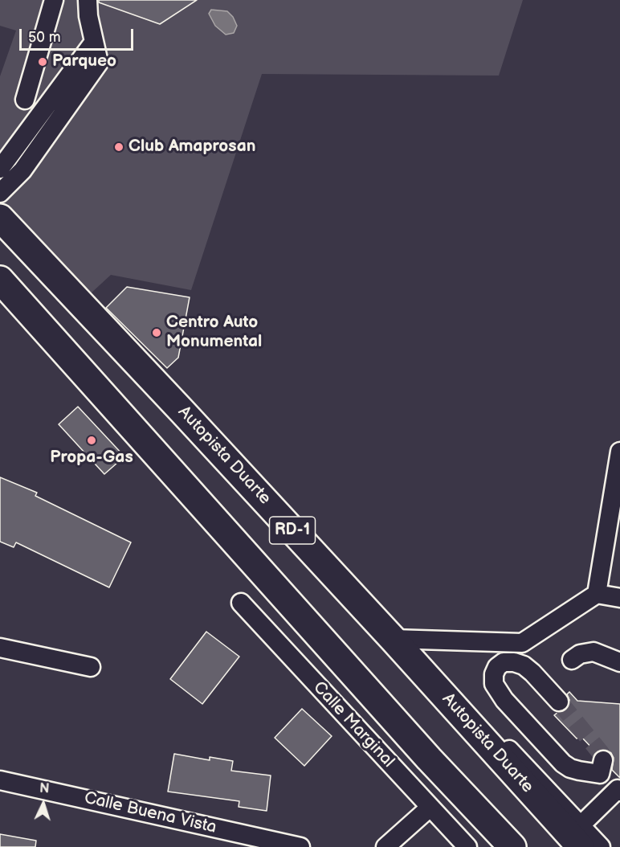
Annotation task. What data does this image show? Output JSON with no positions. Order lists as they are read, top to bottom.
{
  "streets": {
    "highway": ["Autopista Duarte", "RD-1"],
    "street": ["Calle Marginal", "Calle Buena Vista"]
  },
  "places": [
    "Parqueo",
    "Club Amaprosan",
    "Centro Auto Monumental",
    "Propa-Gas"
  ],
  "scale_bar": "50 m",
  "north": "top"
}
